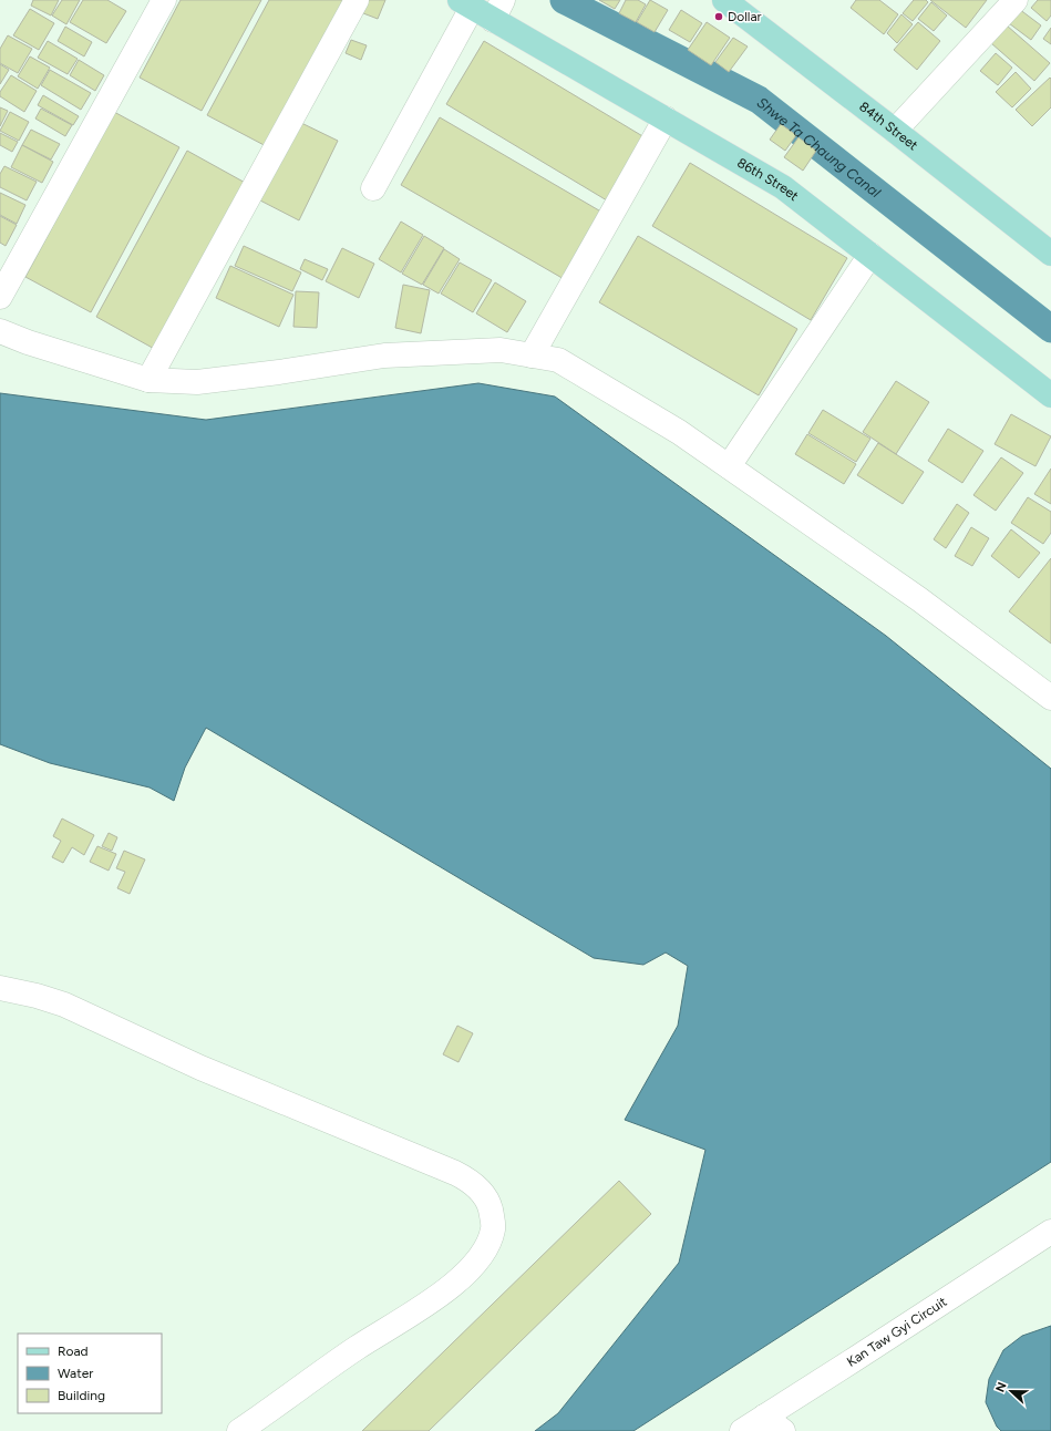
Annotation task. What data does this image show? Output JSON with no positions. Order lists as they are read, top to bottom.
{
  "streets": {
    "main road": ["84th Street", "86th Street"],
    "street": ["Kan Taw Gyi Circuit"]
  },
  "water": ["Shwe Ta Chaung Canal"],
  "places": ["Dollar"],
  "legend": ["Road", "Water", "Building"],
  "north": "left"
}
